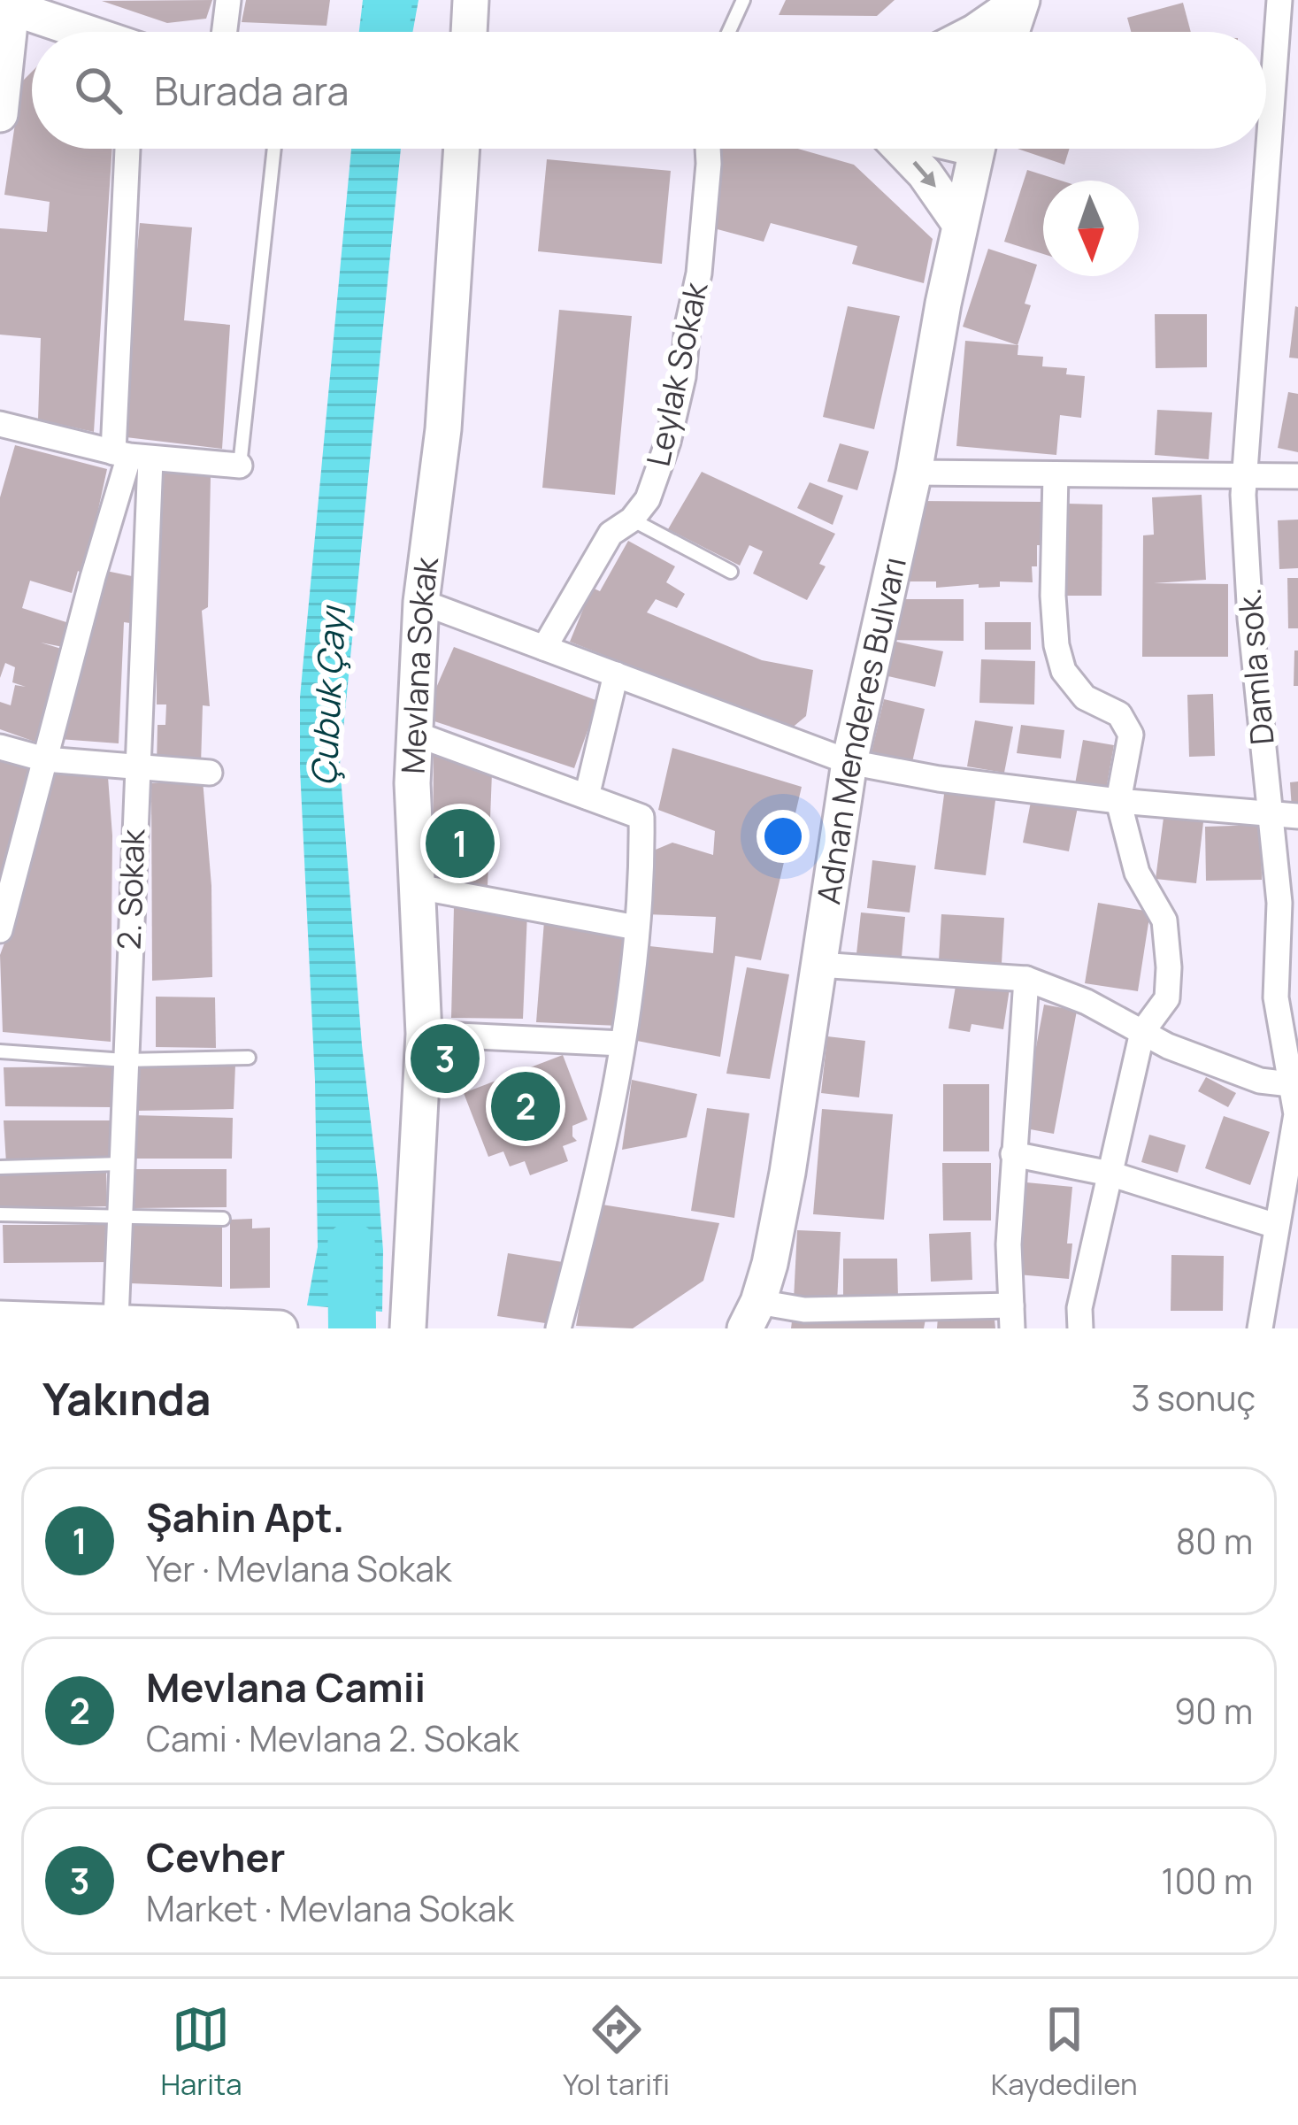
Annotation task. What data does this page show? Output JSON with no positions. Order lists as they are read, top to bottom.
{
  "streets": {
    "main road": ["Mevlana Sokak", "Adnan Menderes Bulvarı"],
    "street": ["Leylak Sokak", "Damla sok.", "2. Sokak"]
  },
  "water": ["Çubuk Çayı"],
  "north": "bottom",
  "page": {
    "search": "Burada ara",
    "pins": ["1", "3", "2"],
    "heading": ["Yakında", "3 sonuç"],
    "list": [
      {
        "mark": "1",
        "name": "Şahin Apt.",
        "note": "Yer · Mevlana Sokak",
        "value": "80 m"
      },
      {
        "mark": "2",
        "name": "Mevlana Camii",
        "note": "Cami · Mevlana 2. Sokak",
        "value": "90 m"
      },
      {
        "mark": "3",
        "name": "Cevher",
        "note": "Market · Mevlana Sokak",
        "value": "100 m"
      }
    ],
    "nav": ["Harita", "Yol tarifi", "Kaydedilen"]
  }
}
